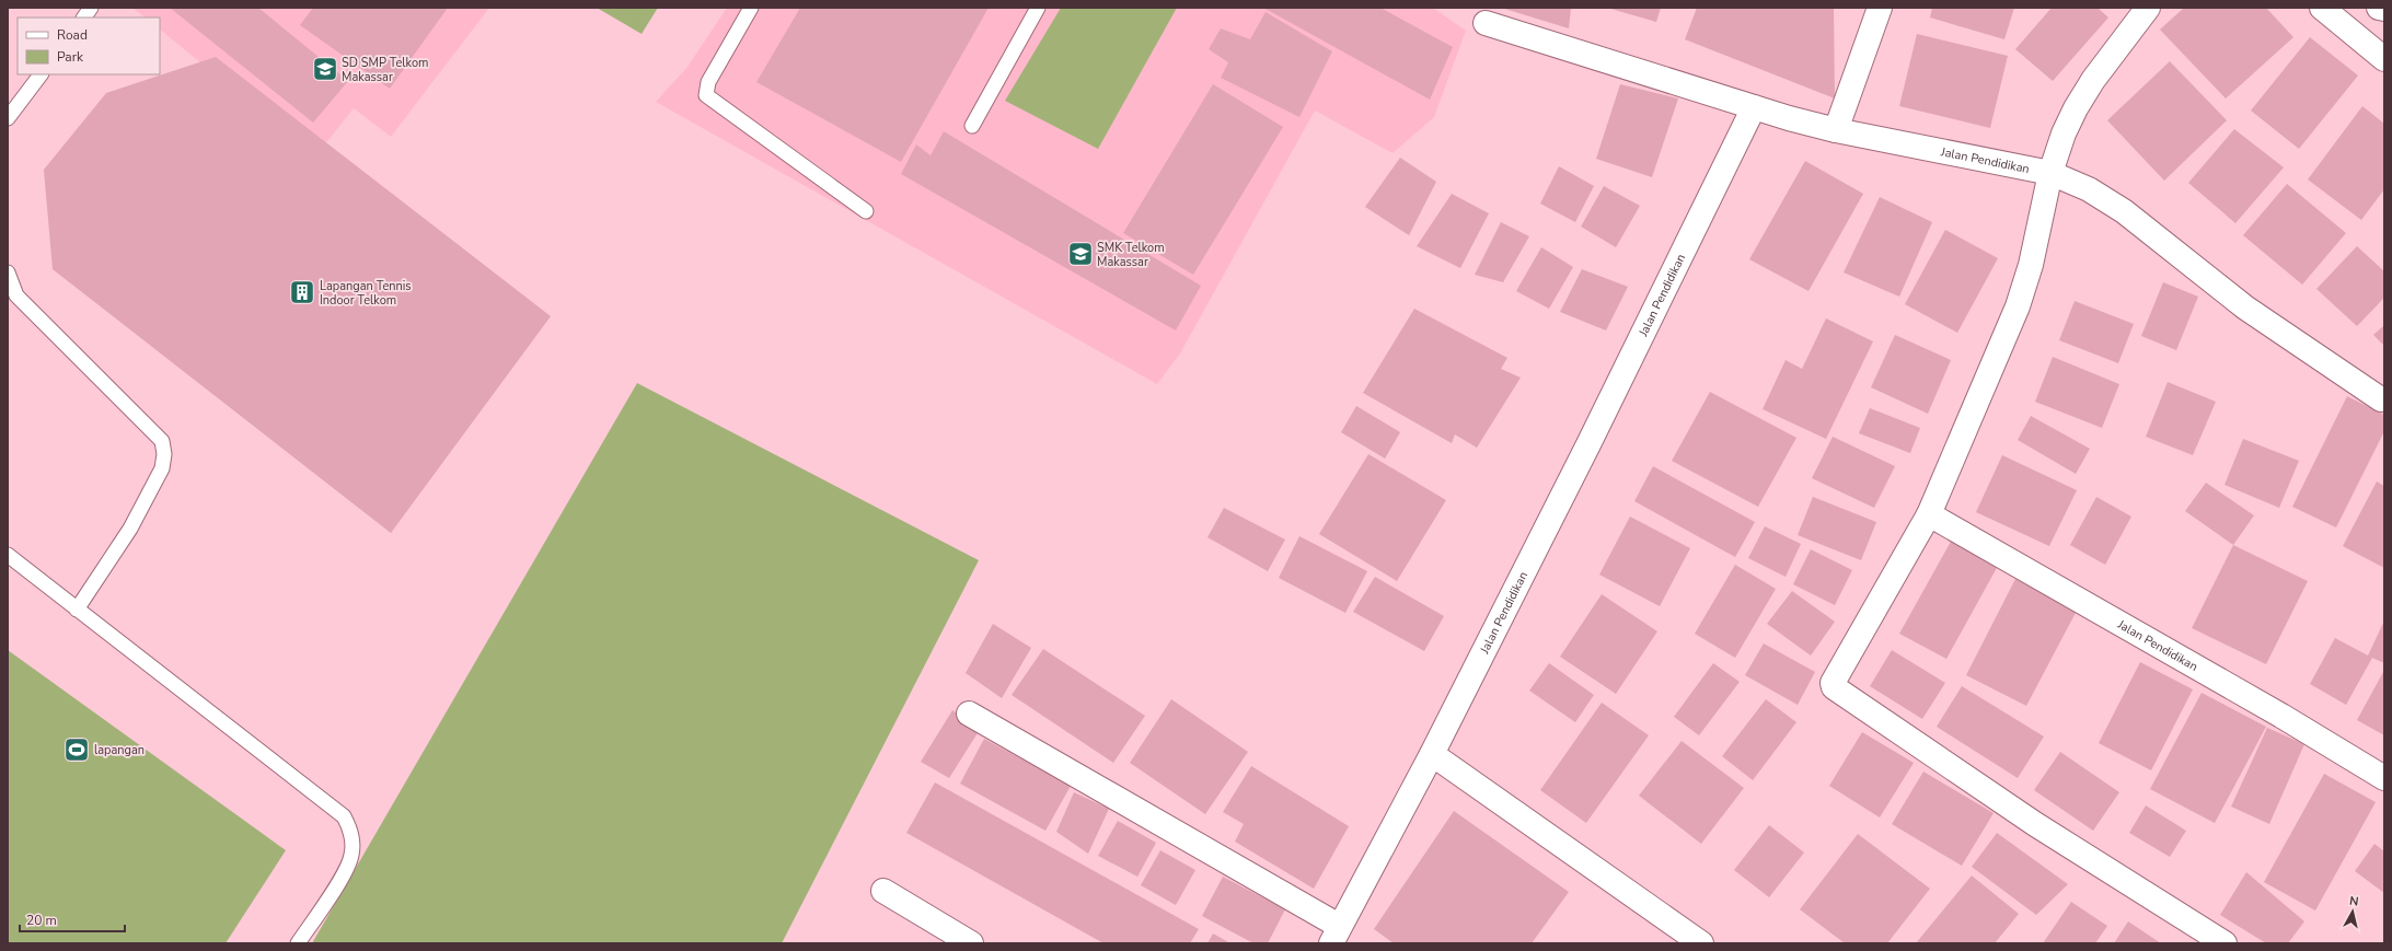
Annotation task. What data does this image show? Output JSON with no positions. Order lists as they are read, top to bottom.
{
  "streets": {
    "street": ["Jalan Pendidikan"]
  },
  "places": {
    "school or university": ["SD SMP Telkom Makassar", "SMK Telkom Makassar"],
    "building": ["Lapangan Tennis Indoor Telkom"],
    "sports": ["lapangan"]
  },
  "legend": ["Road", "Park"],
  "scale_bar": "20 m",
  "north": "top"
}
